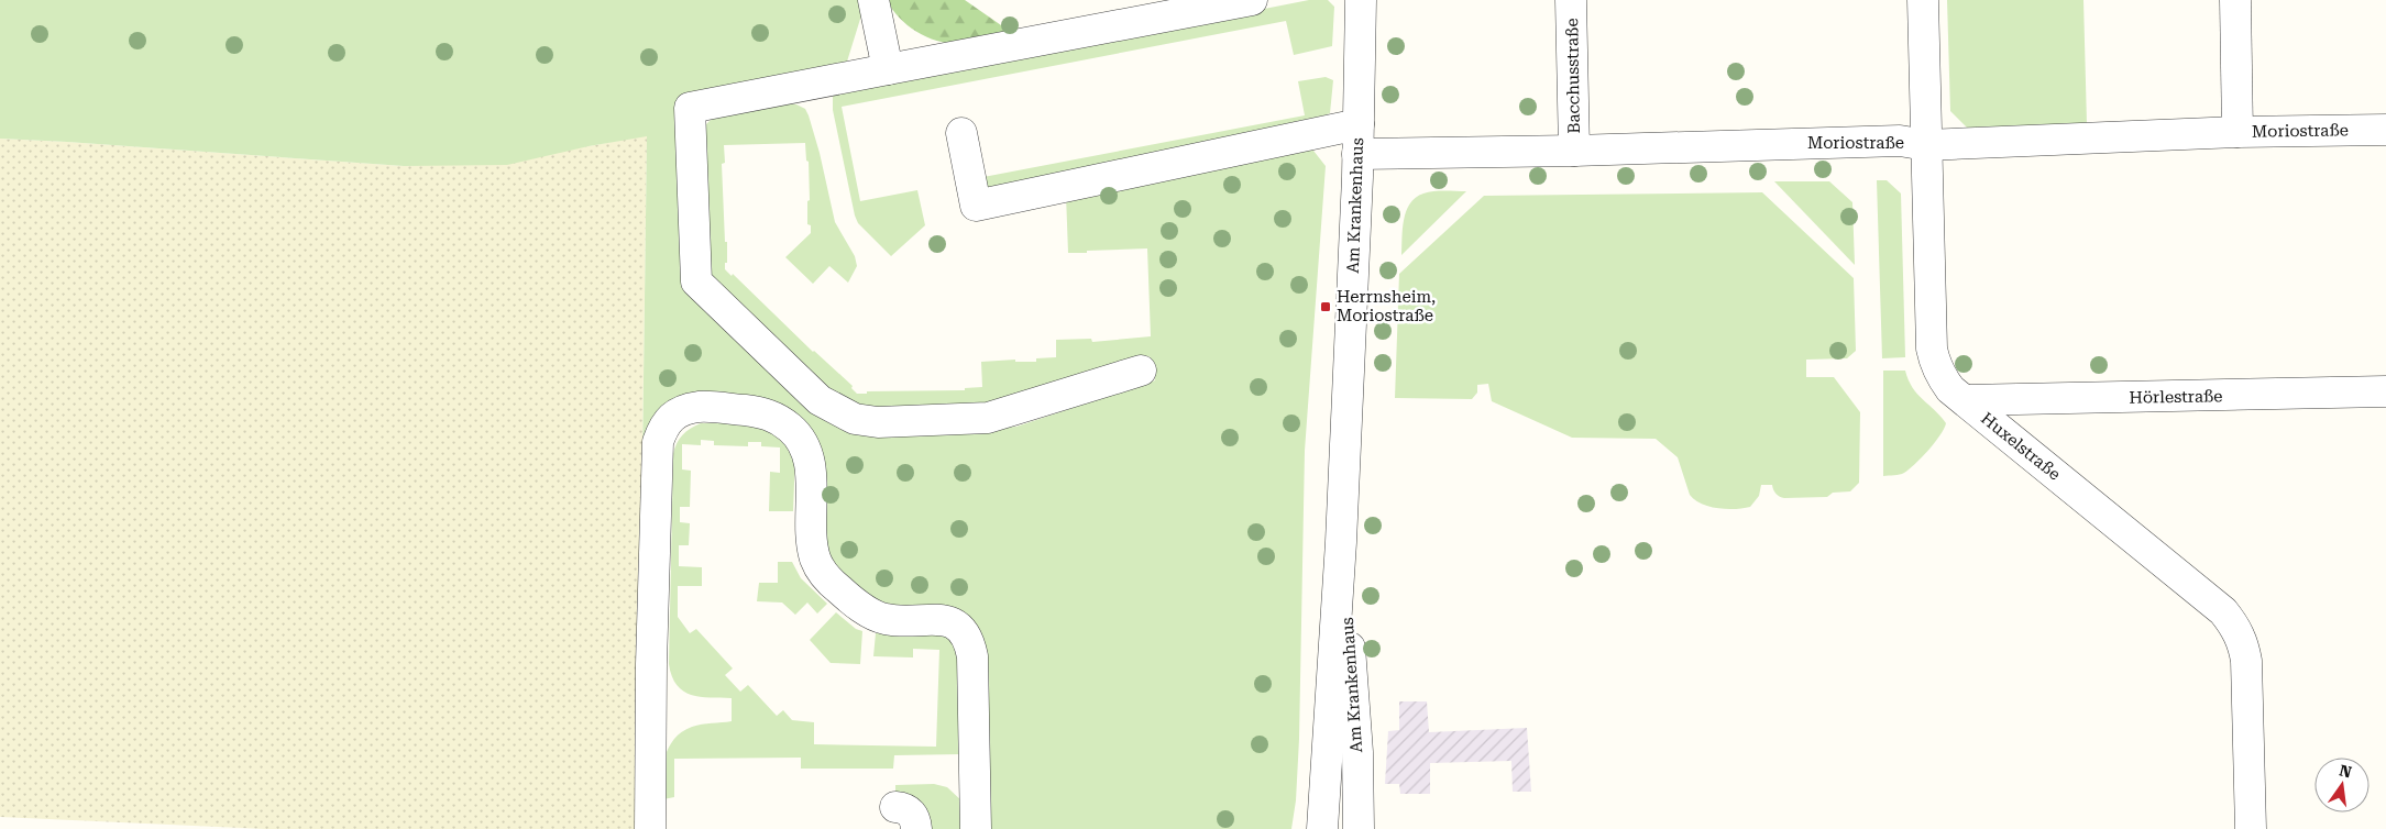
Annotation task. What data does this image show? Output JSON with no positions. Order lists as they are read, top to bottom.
{
  "streets": {
    "street": [
      "Bacchusstraße",
      "Moriostraße",
      "Am Krankenhaus",
      "Hörlestraße",
      "Huxelstraße"
    ]
  },
  "crossings": [
    ["Bacchusstraße", "Moriostraße"],
    ["Moriostraße", "Am Krankenhaus"],
    ["Moriostraße", "Huxelstraße"],
    ["Hörlestraße", "Huxelstraße"]
  ],
  "places": {
    "transit": ["Herrnsheim, Moriostraße"]
  },
  "north": "top"
}
